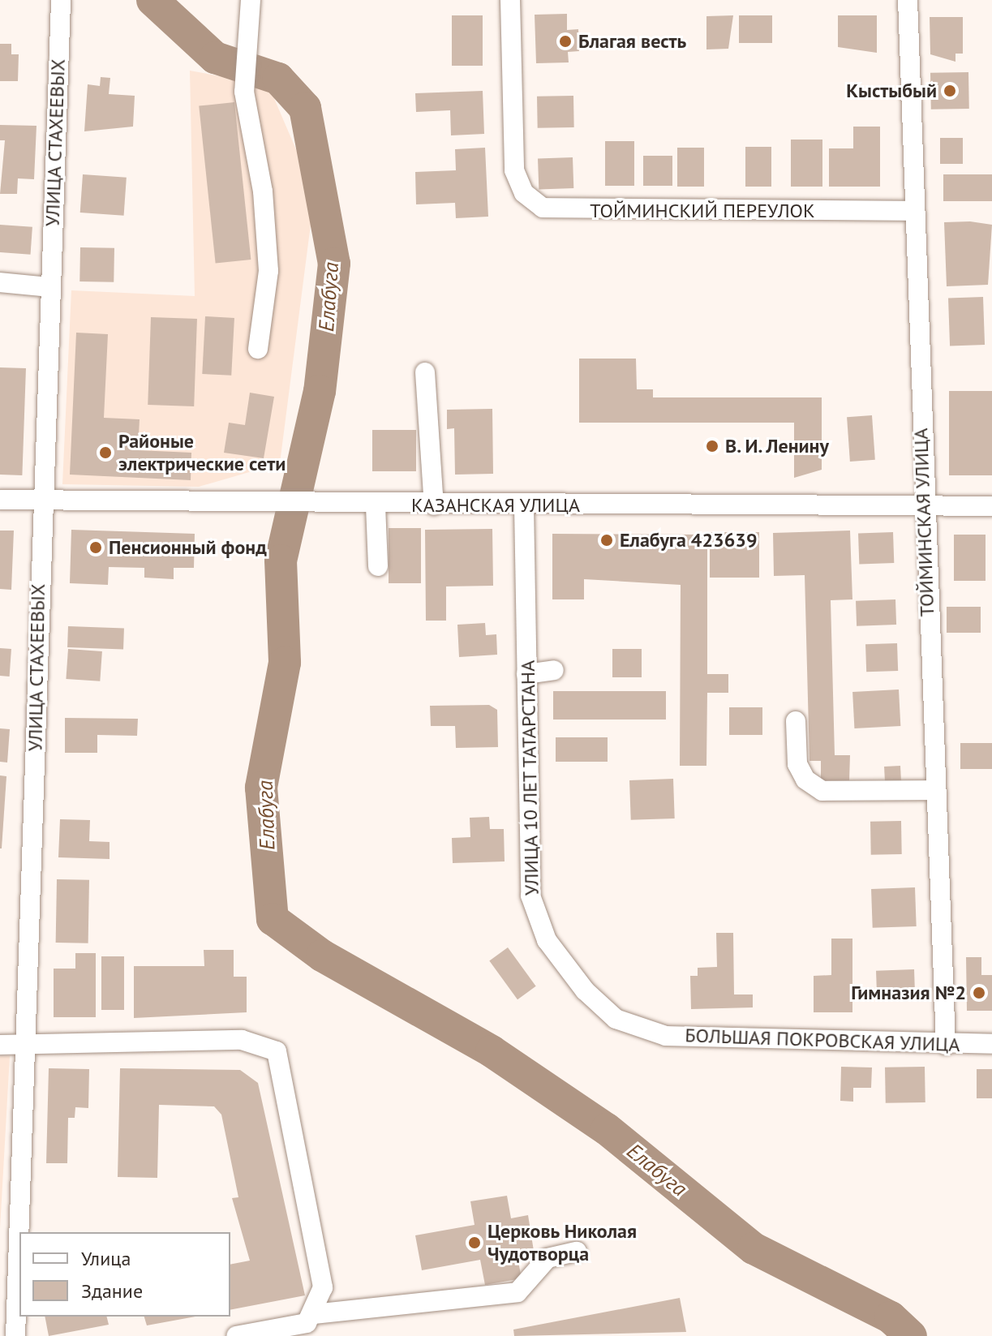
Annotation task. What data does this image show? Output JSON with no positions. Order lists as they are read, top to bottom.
{
  "streets": {
    "street": [
      "УЛИЦА СТАХЕЕВЫХ",
      "ТОЙМИНСКИЙ ПЕРЕУЛОК",
      "КАЗАНСКАЯ УЛИЦА",
      "ТОЙМИНСКАЯ УЛИЦА",
      "УЛИЦА 10 ЛЕТ ТАТАРСТАНА",
      "БОЛЬШАЯ ПОКРОВСКАЯ УЛИЦА"
    ]
  },
  "crossings": [
    ["УЛИЦА СТАХЕЕВЫХ", "КАЗАНСКАЯ УЛИЦА"],
    ["ТОЙМИНСКИЙ ПЕРЕУЛОК", "ТОЙМИНСКАЯ УЛИЦА"],
    ["КАЗАНСКАЯ УЛИЦА", "ТОЙМИНСКАЯ УЛИЦА"],
    ["КАЗАНСКАЯ УЛИЦА", "УЛИЦА 10 ЛЕТ ТАТАРСТАНА"],
    ["ТОЙМИНСКАЯ УЛИЦА", "БОЛЬШАЯ ПОКРОВСКАЯ УЛИЦА"],
    ["УЛИЦА 10 ЛЕТ ТАТАРСТАНА", "БОЛЬШАЯ ПОКРОВСКАЯ УЛИЦА"]
  ],
  "water": ["Елабуга"],
  "places": [
    "Благая весть",
    "Кыстыбый",
    "В. И. Ленину",
    "Районые электрические сети",
    "Елабуга 423639",
    "Пенсионный фонд",
    "Гимназия №2",
    "Церковь Николая Чудотворца"
  ],
  "legend": ["Улица", "Здание"]
}
